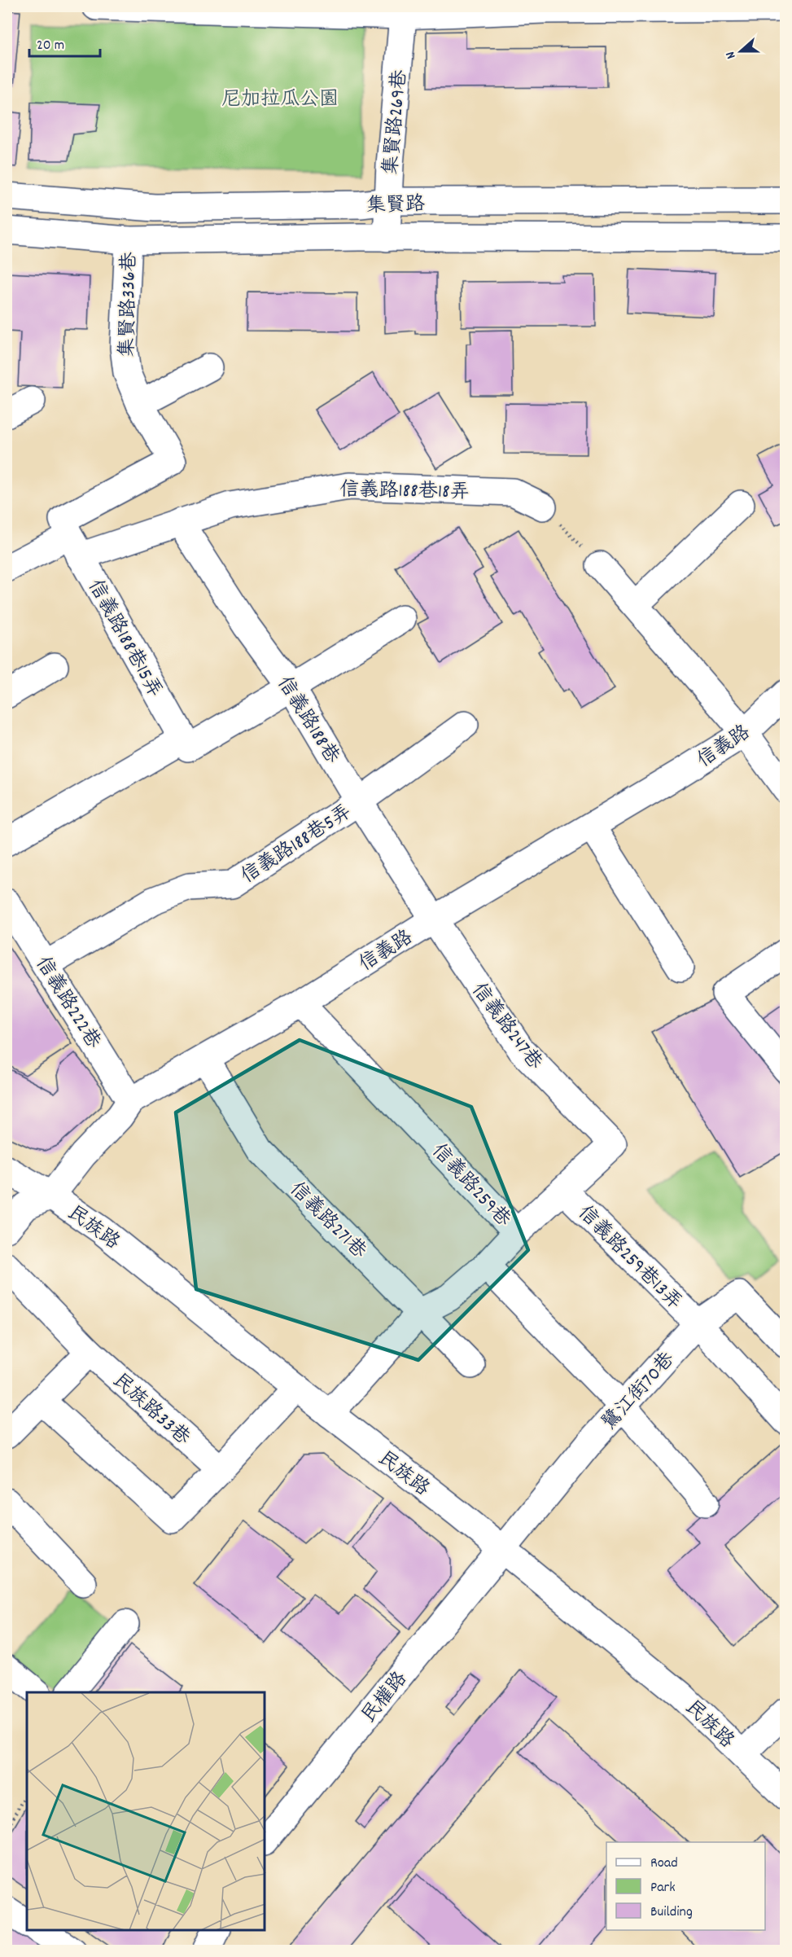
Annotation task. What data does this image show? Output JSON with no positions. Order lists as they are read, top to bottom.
{
  "streets": {
    "street": [
      "集賢路269巷",
      "集賢路",
      "集賢路336巷",
      "信義路188巷18弄",
      "信義路188巷15弄",
      "信義路188巷",
      "信義路",
      "信義路188巷5弄",
      "信義路222巷",
      "信義路247巷",
      "信義路259巷",
      "信義路271巷",
      "民族路",
      "信義路259巷13弄",
      "鷺江街70巷",
      "民族路33巷",
      "民權路"
    ]
  },
  "crossings": [
    ["集賢路269巷", "集賢路"],
    ["集賢路", "集賢路336巷"],
    ["集賢路336巷", "信義路188巷18弄"],
    ["集賢路336巷", "信義路188巷15弄"],
    ["信義路188巷18弄", "信義路188巷15弄"],
    ["信義路188巷18弄", "信義路188巷"],
    ["信義路188巷", "信義路"],
    ["信義路188巷", "信義路188巷5弄"],
    ["信義路188巷", "信義路247巷"],
    ["信義路", "信義路222巷"],
    ["信義路", "信義路247巷"],
    ["信義路", "信義路259巷"],
    ["信義路", "信義路271巷"],
    ["信義路", "民族路"],
    ["信義路188巷5弄", "信義路222巷"],
    ["信義路247巷", "信義路259巷13弄"],
    ["信義路259巷", "信義路271巷"],
    ["民族路", "鷺江街70巷"],
    ["民族路", "民權路"],
    ["信義路259巷13弄", "鷺江街70巷"],
    ["鷺江街70巷", "民權路"]
  ],
  "parks": ["尼加拉瓜公園"],
  "legend": ["Road", "Park", "Building"],
  "scale_bar": "20 m",
  "north": "left"
}
